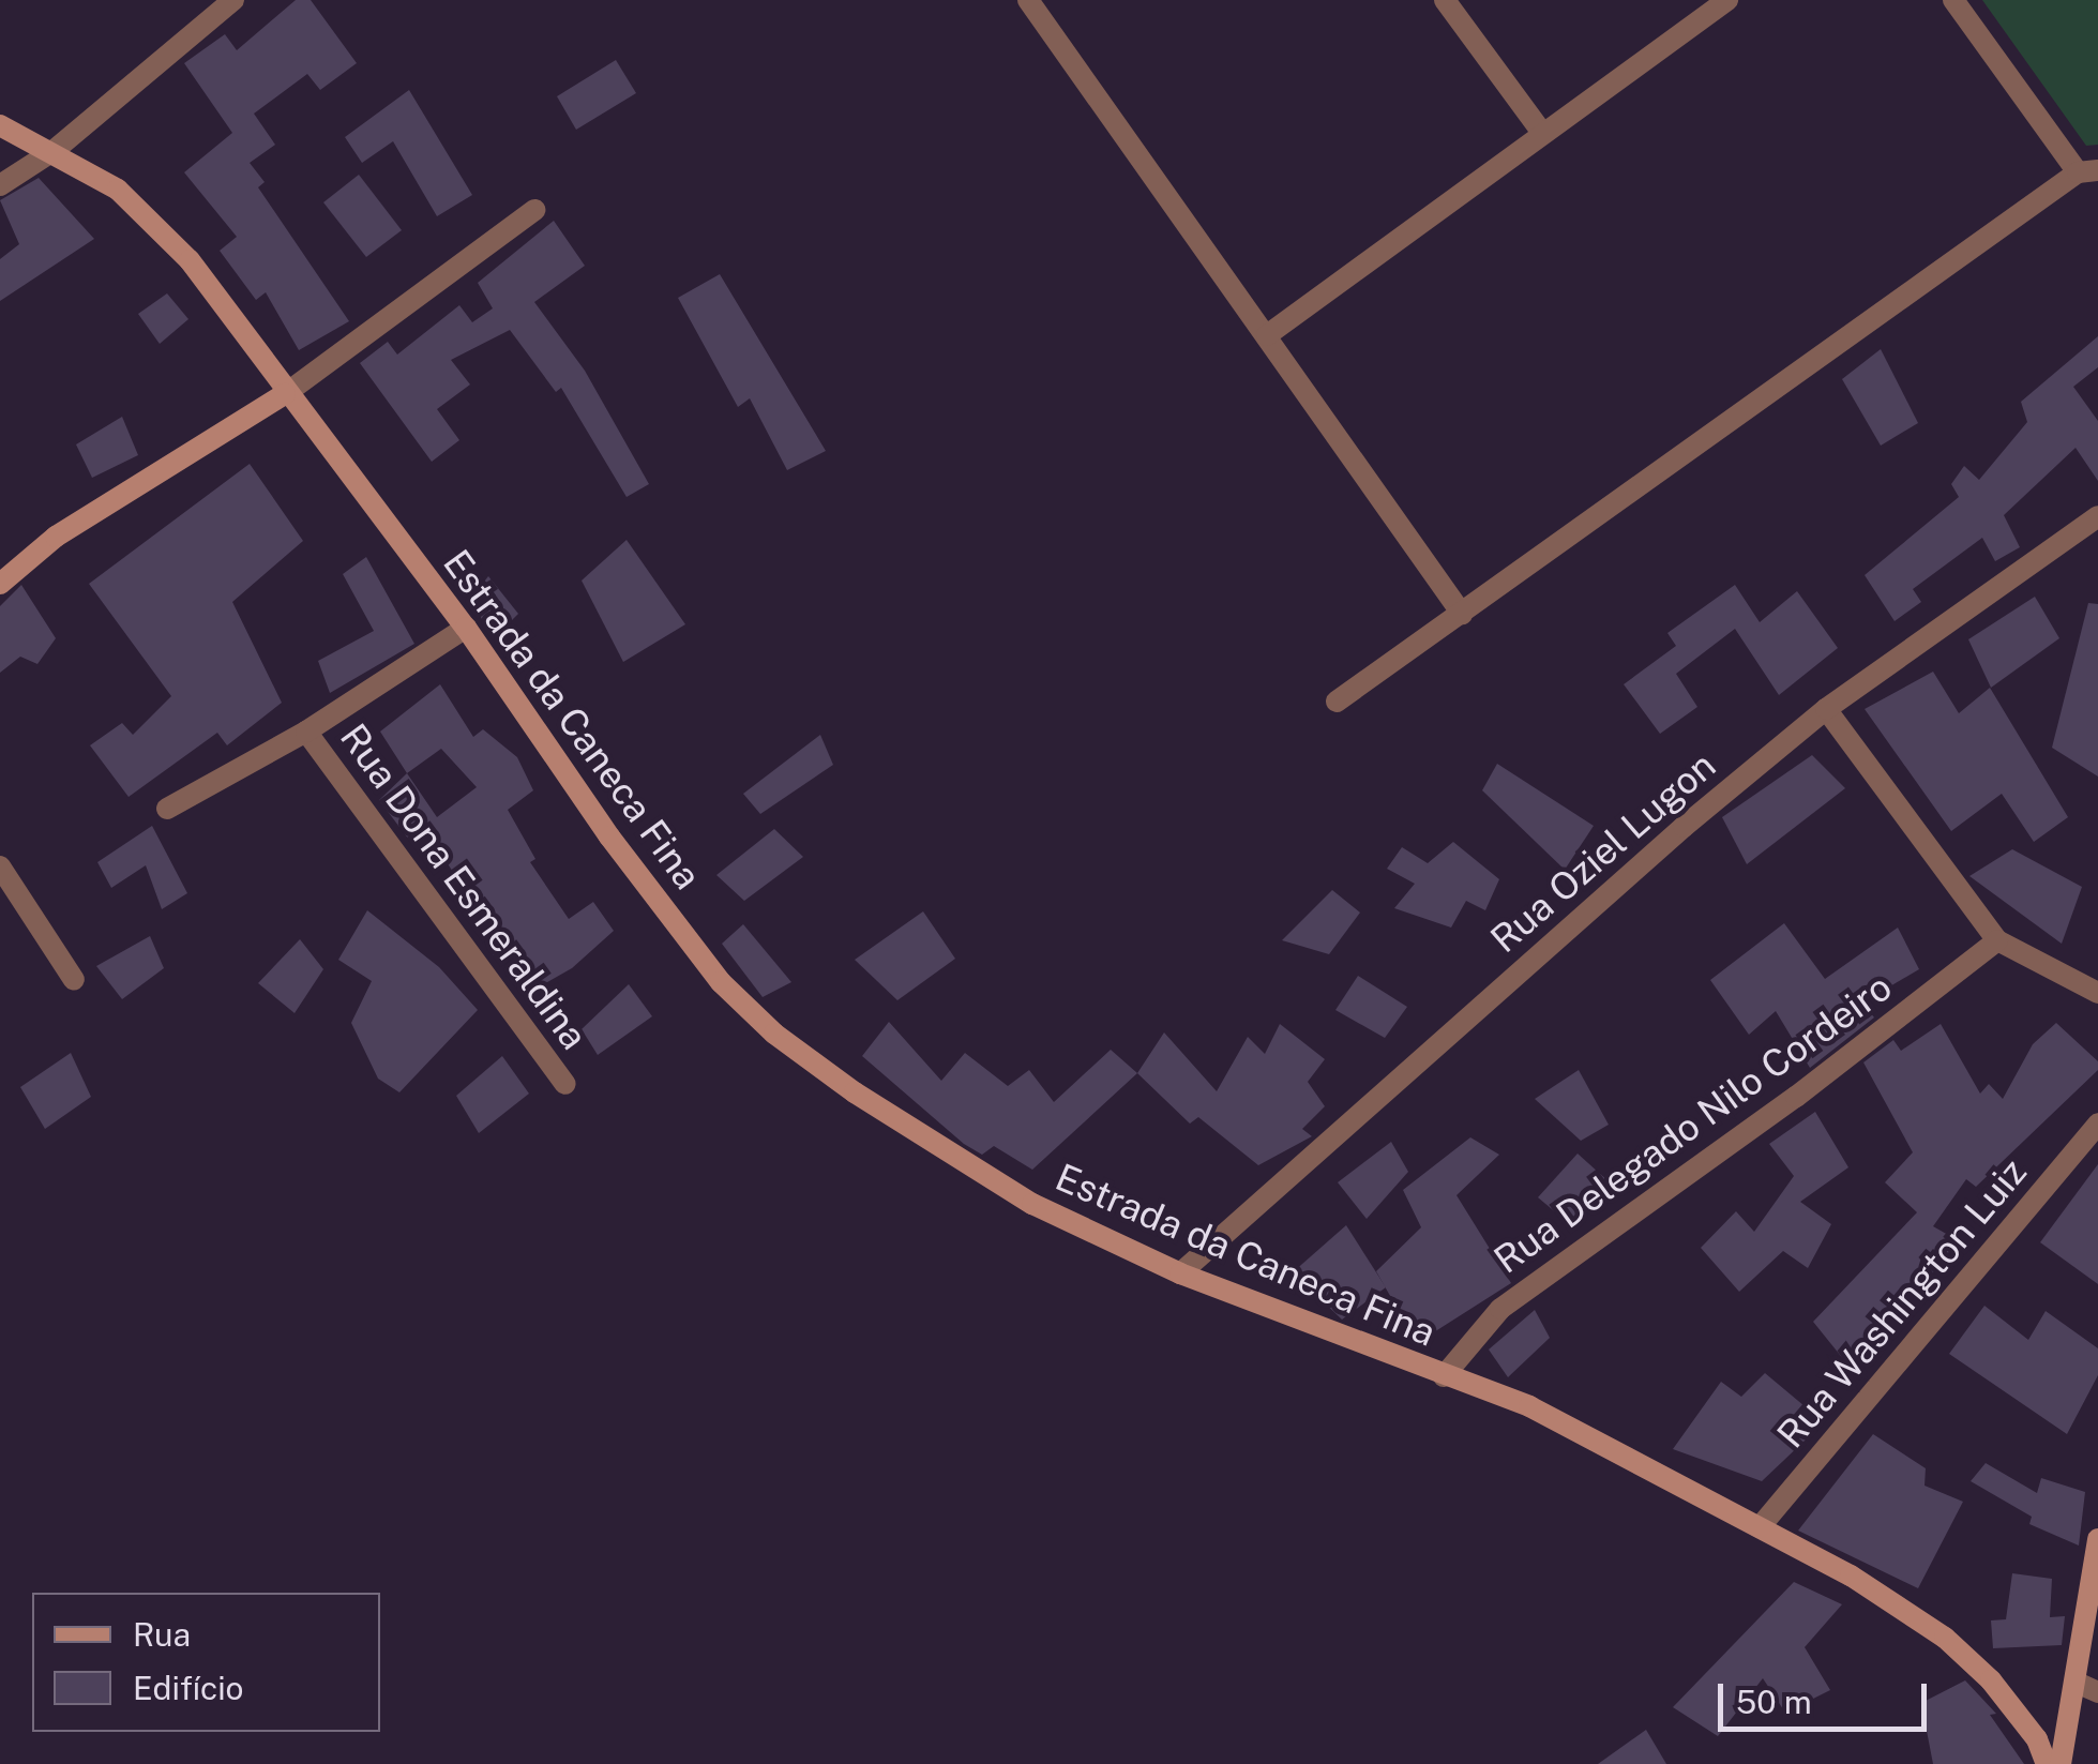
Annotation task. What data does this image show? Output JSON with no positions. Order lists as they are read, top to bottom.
{
  "streets": {
    "street": [
      "Estrada da Caneca Fina",
      "Rua Oziel Lugon",
      "Rua Dona Esmeraldina",
      "Rua Delegado Nilo Cordeiro",
      "Rua Washington Luiz"
    ]
  },
  "crossings": [
    ["Estrada da Caneca Fina", "Rua Oziel Lugon"],
    ["Estrada da Caneca Fina", "Rua Delegado Nilo Cordeiro"],
    ["Estrada da Caneca Fina", "Rua Washington Luiz"]
  ],
  "legend": ["Rua", "Edifício"],
  "scale_bar": "50 m"
}
